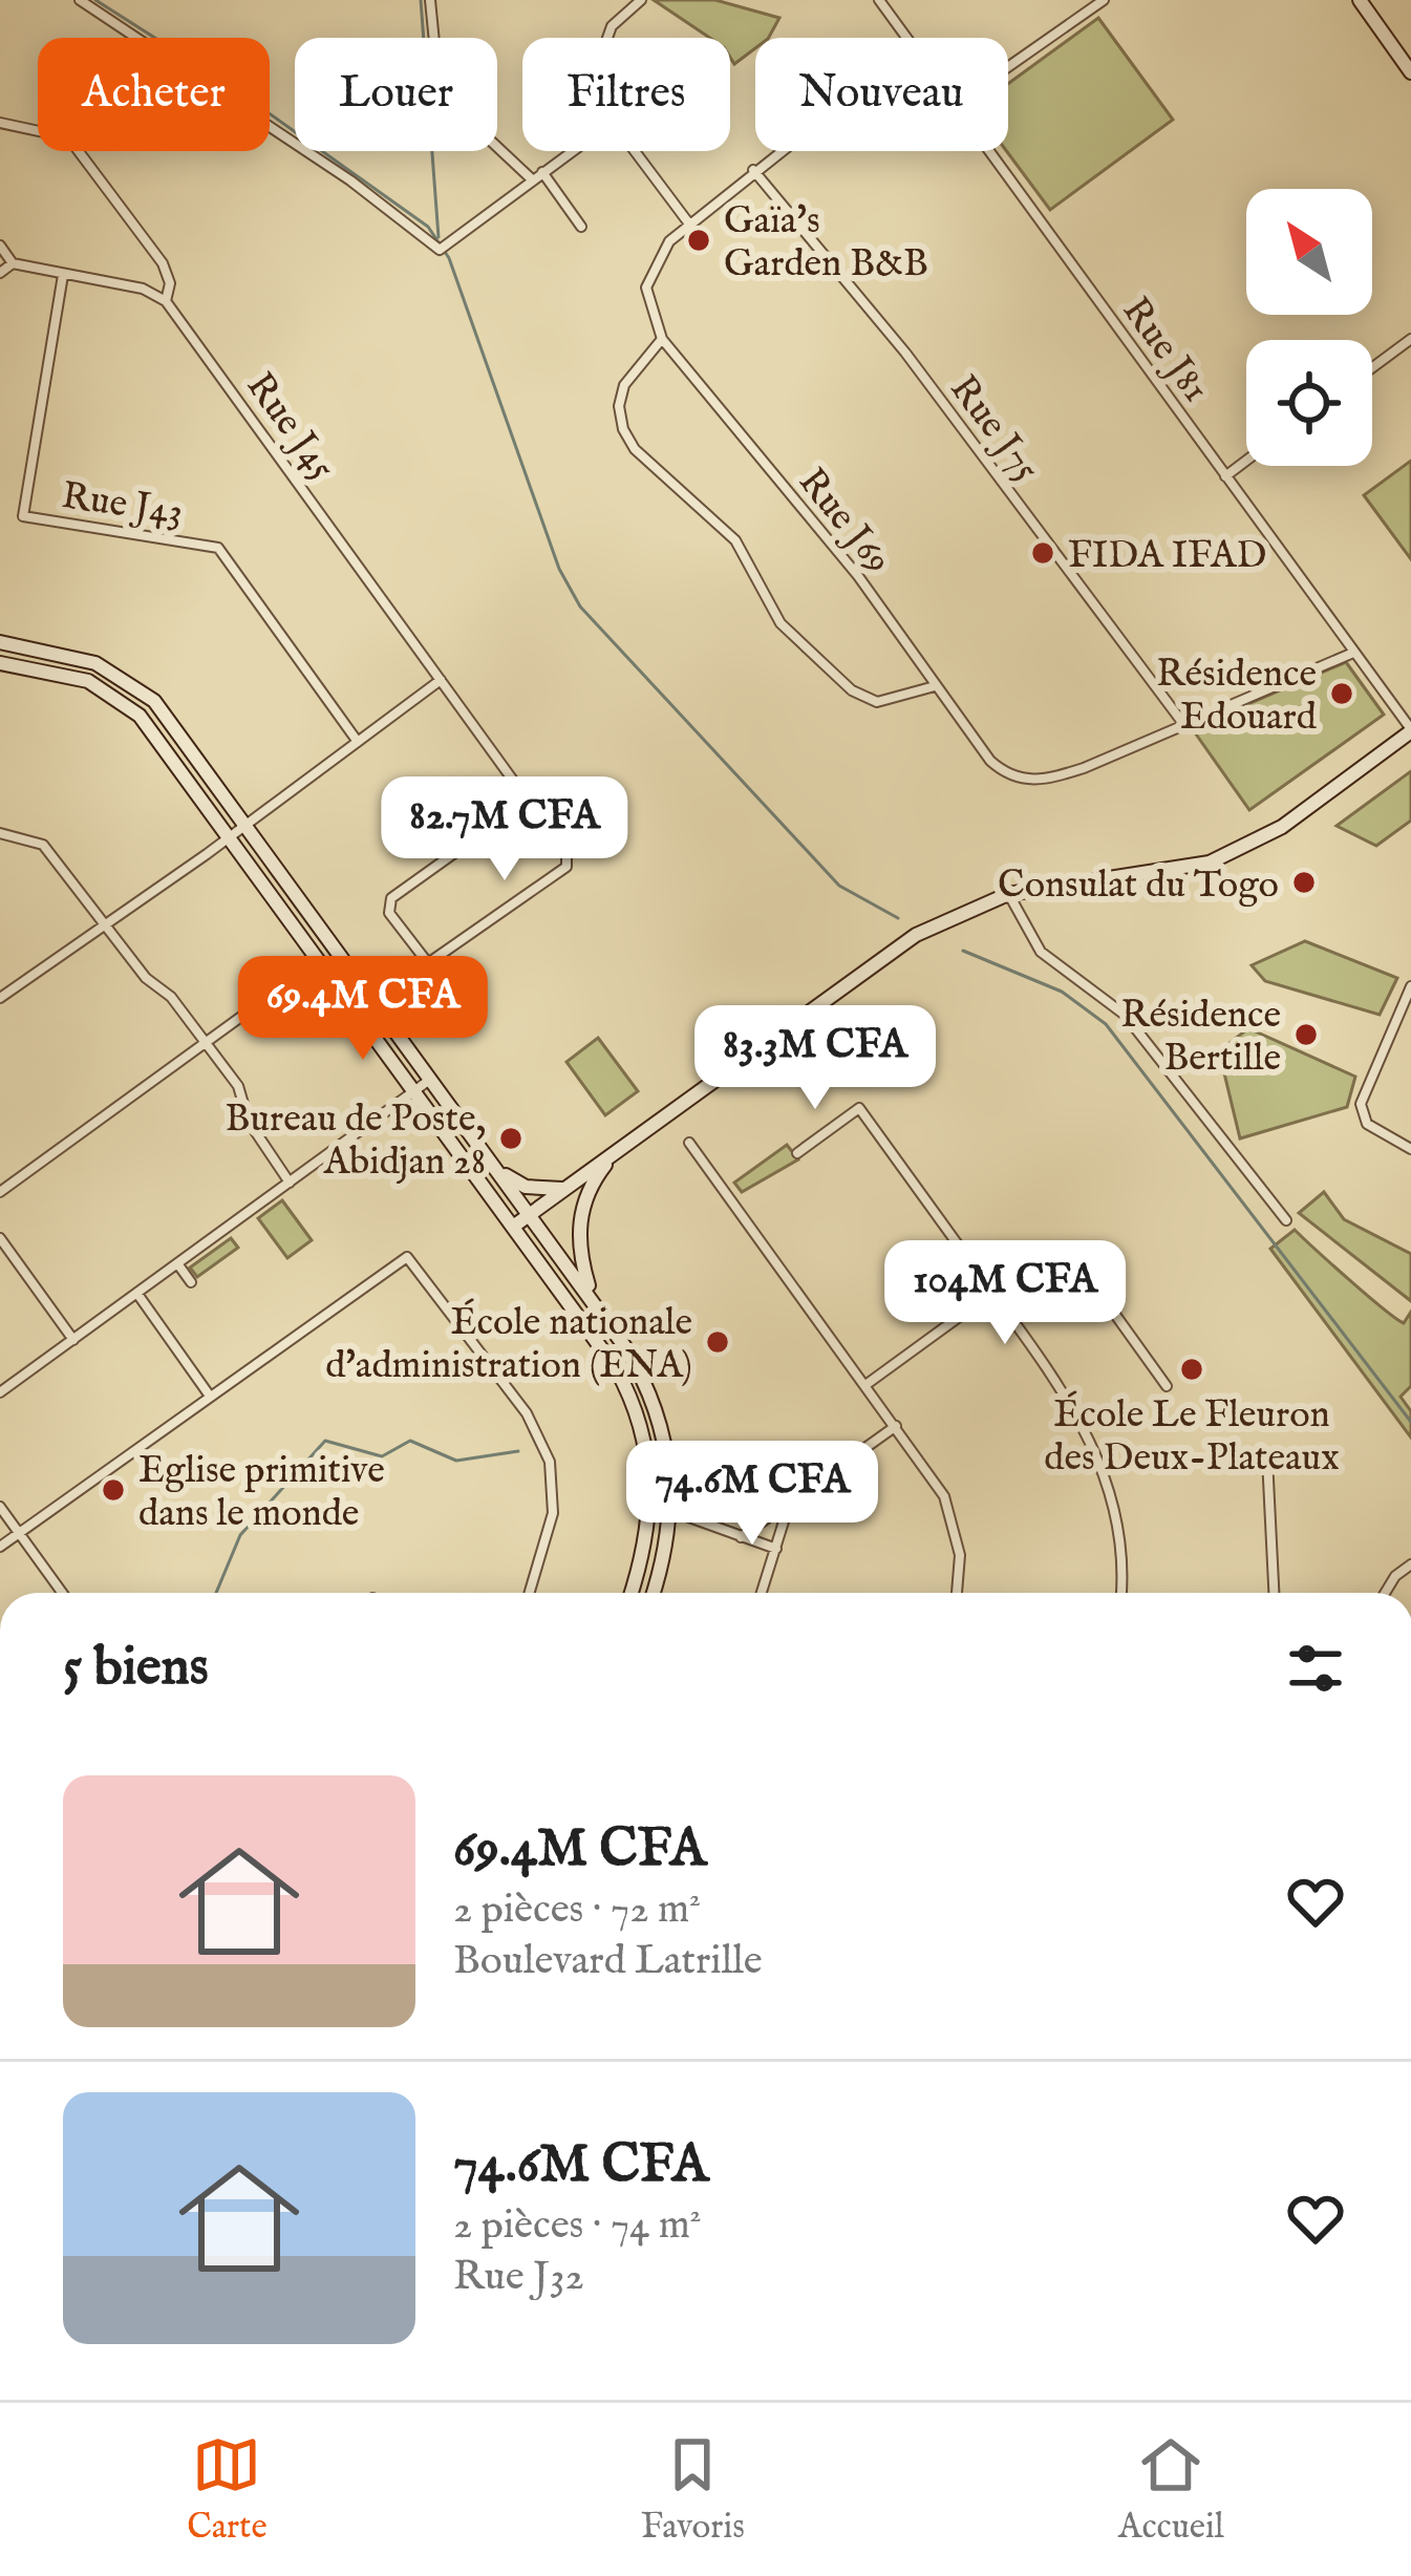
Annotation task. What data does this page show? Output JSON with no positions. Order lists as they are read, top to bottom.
{
  "streets": {
    "street": [
      "Rue J81",
      "Rue J45",
      "Rue J75",
      "Rue J43",
      "Rue J69"
    ]
  },
  "crossings": [
    ["Rue J81", "Rue J69"],
    ["Rue J75", "Rue J69"]
  ],
  "places": [
    "Gaïa's Garden B&B",
    "FIDA IFAD",
    "Résidence Edouard",
    "Consulat du Togo",
    "Résidence Bertille",
    "Bureau de Poste, Abidjan 28",
    "École nationale d'administration (ENA)",
    "École Le Fleuron des Deux-Plateaux",
    "Eglise primitive dans le monde"
  ],
  "north": "top left",
  "page": {
    "chip": [
      "Acheter",
      "Louer",
      "Filtres",
      "Nouveau"
    ],
    "price": [
      "82.7M CFA",
      "69.4M CFA",
      "83.3M CFA",
      "104M CFA",
      "74.6M CFA"
    ],
    "heading": "5 biens",
    "list": [
      {
        "name": "69.4M CFA",
        "note": "2 pièces · 72 m² · Boulevard Latrille"
      },
      {
        "name": "74.6M CFA",
        "note": "2 pièces · 74 m² · Rue J32"
      }
    ],
    "tabs": ["Carte", "Favoris", "Accueil"]
  }
}
